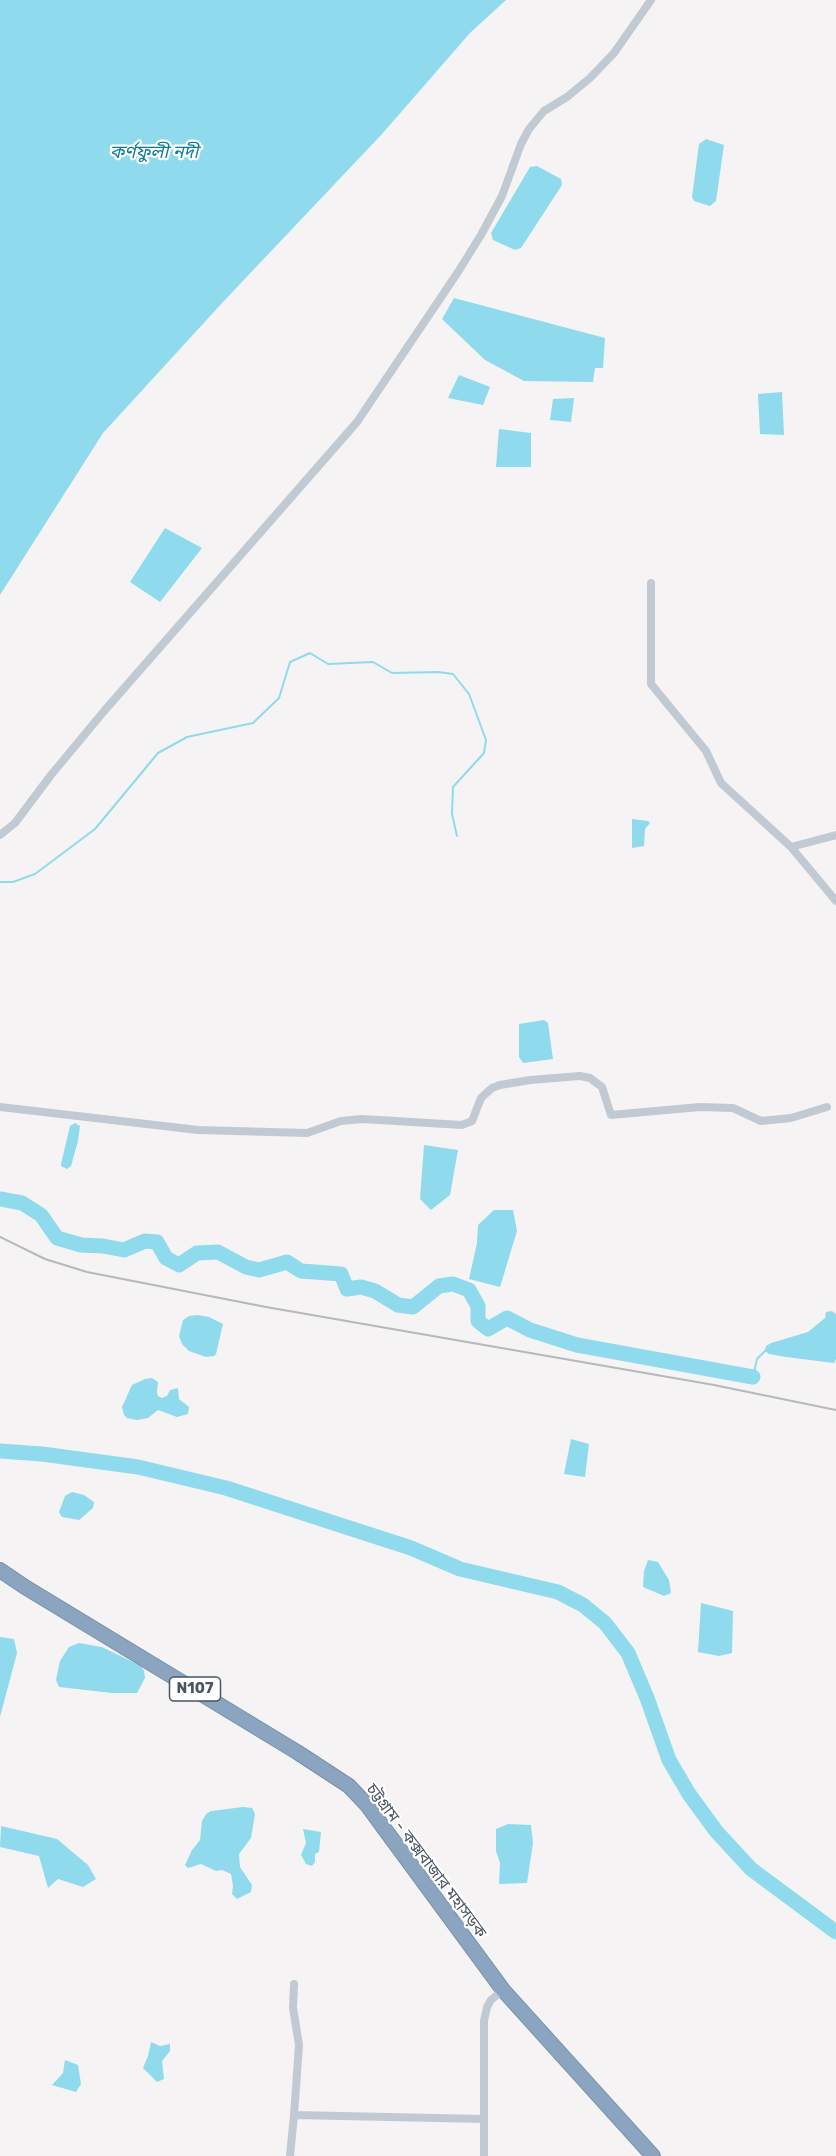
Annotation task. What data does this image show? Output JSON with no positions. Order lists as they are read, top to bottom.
{
  "streets": {
    "highway": ["N107", "চট্টগ্রাম - কক্সবাজার মহাসড়ক"]
  },
  "water": ["কর্ণফুলী নদী"]
}
